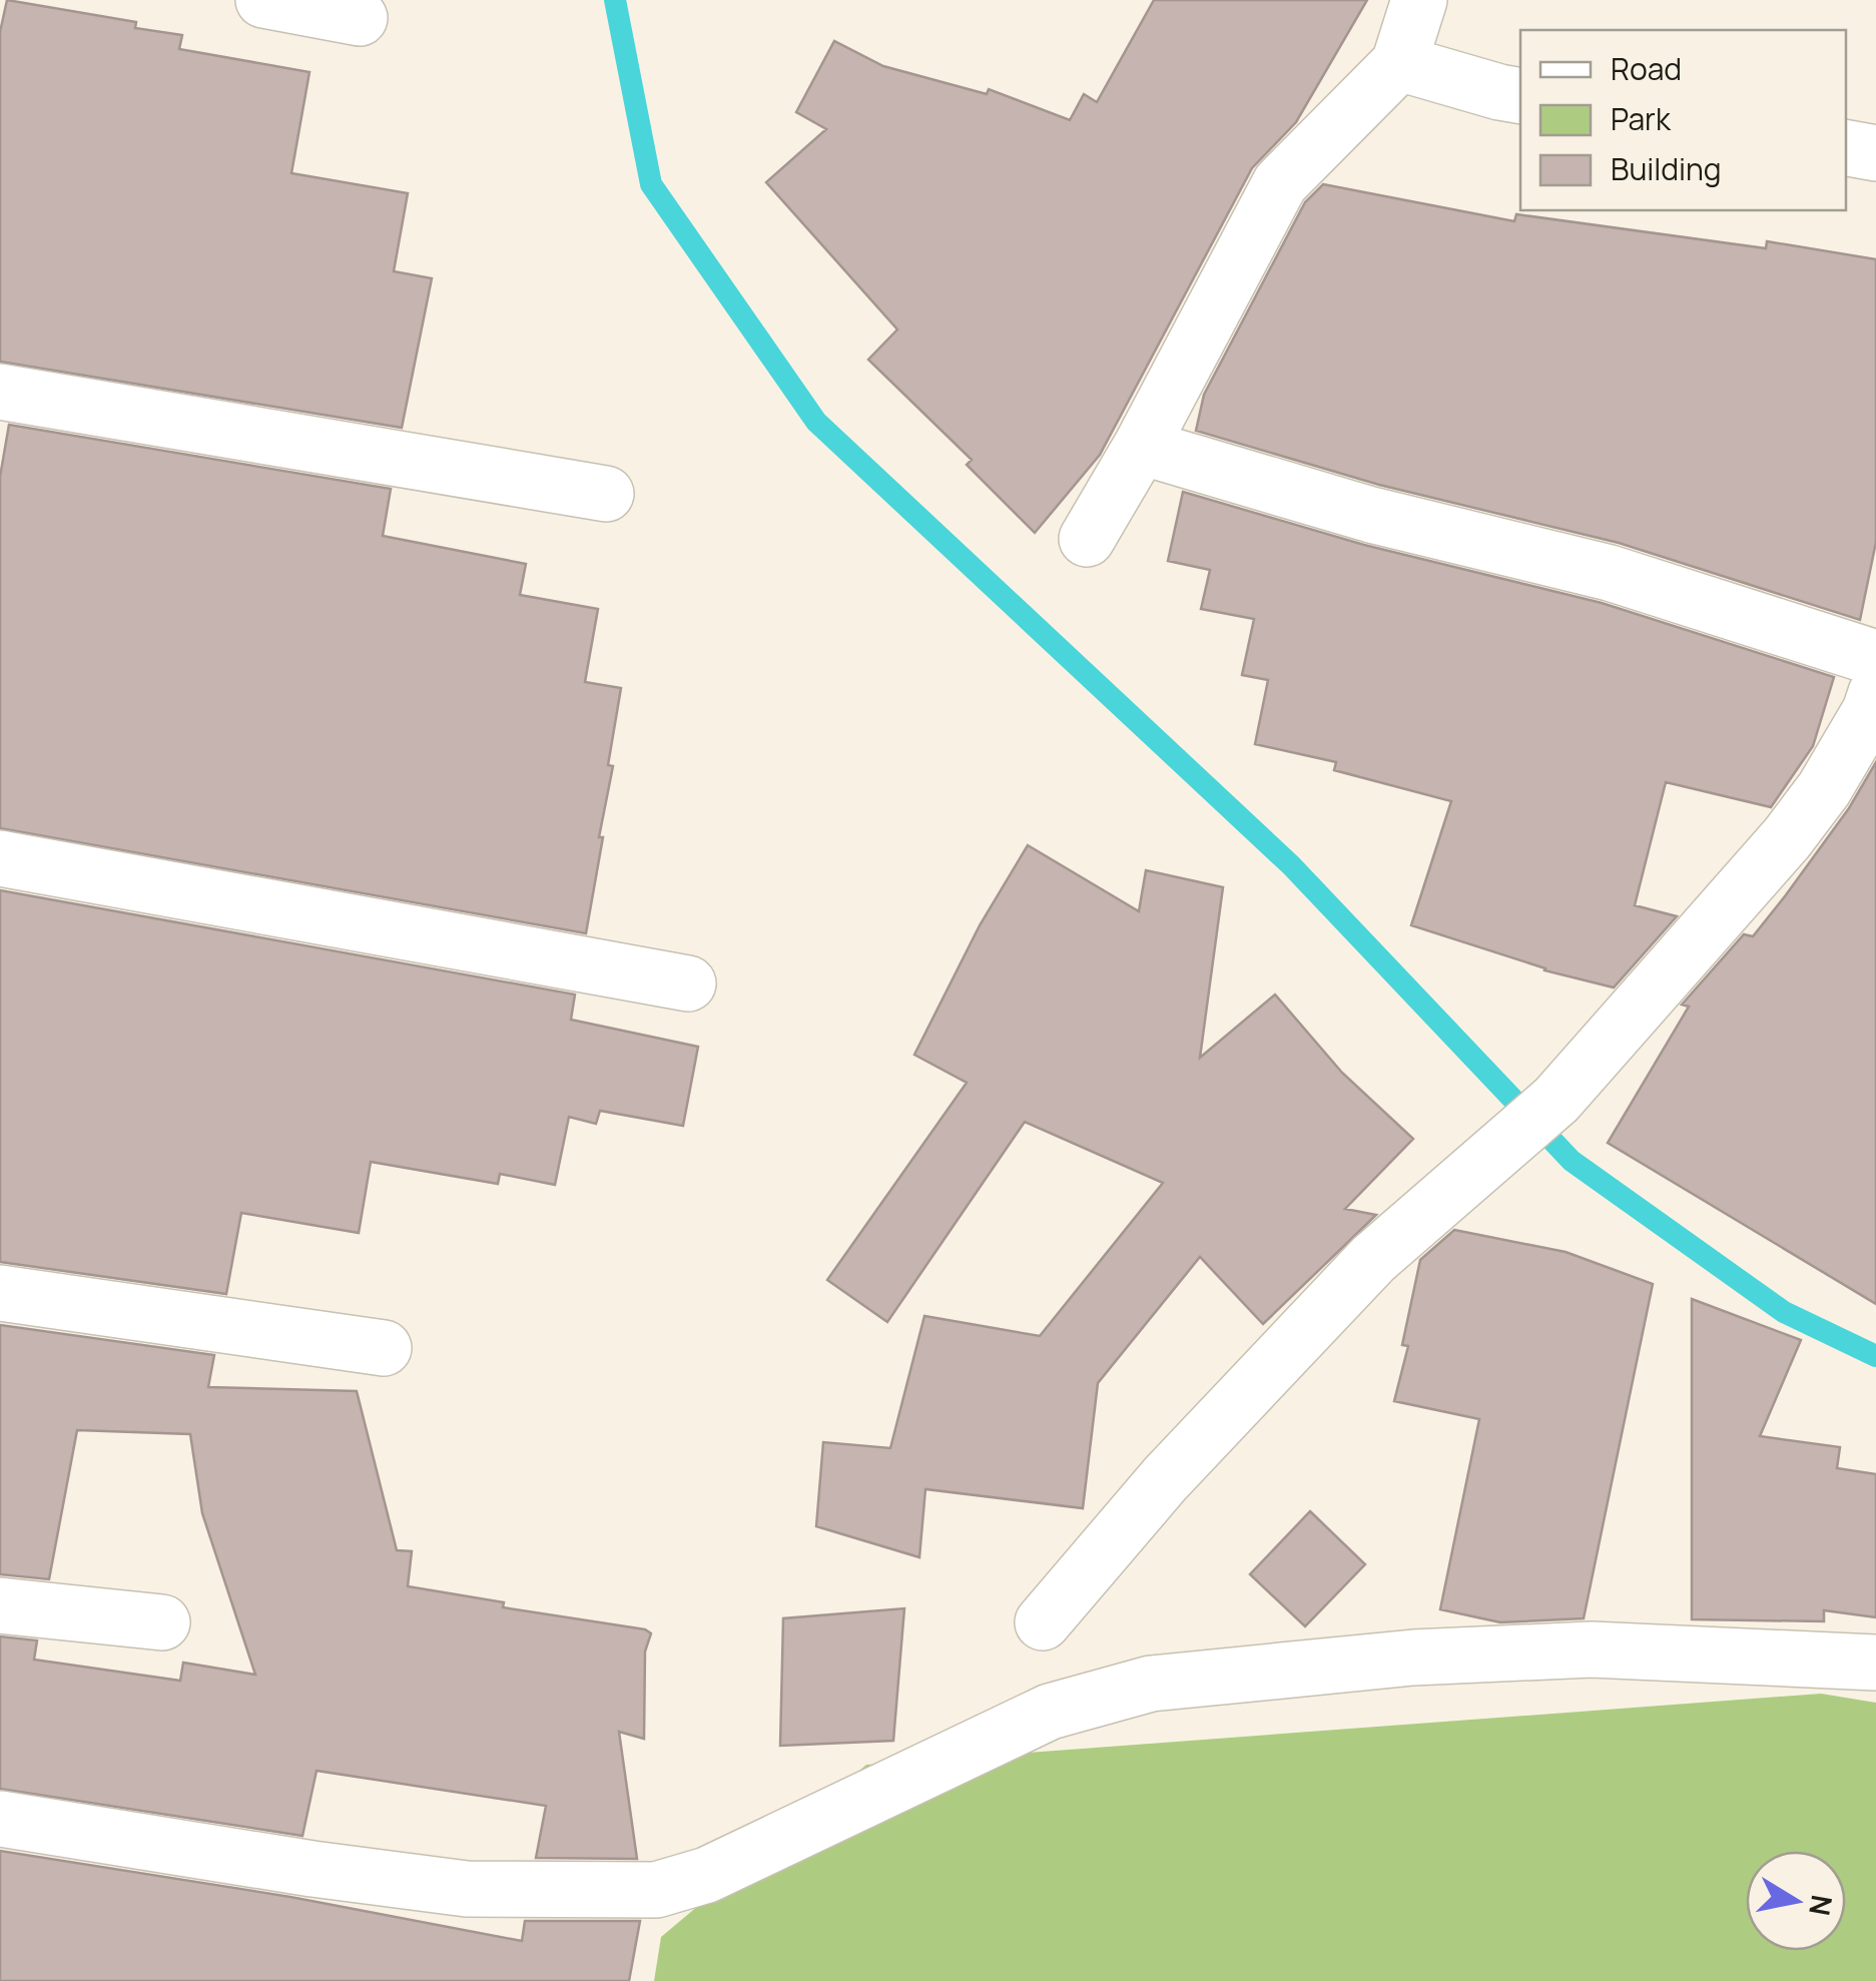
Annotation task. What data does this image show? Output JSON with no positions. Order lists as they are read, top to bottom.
{
  "legend": ["Road", "Park", "Building"],
  "north": "right"
}
